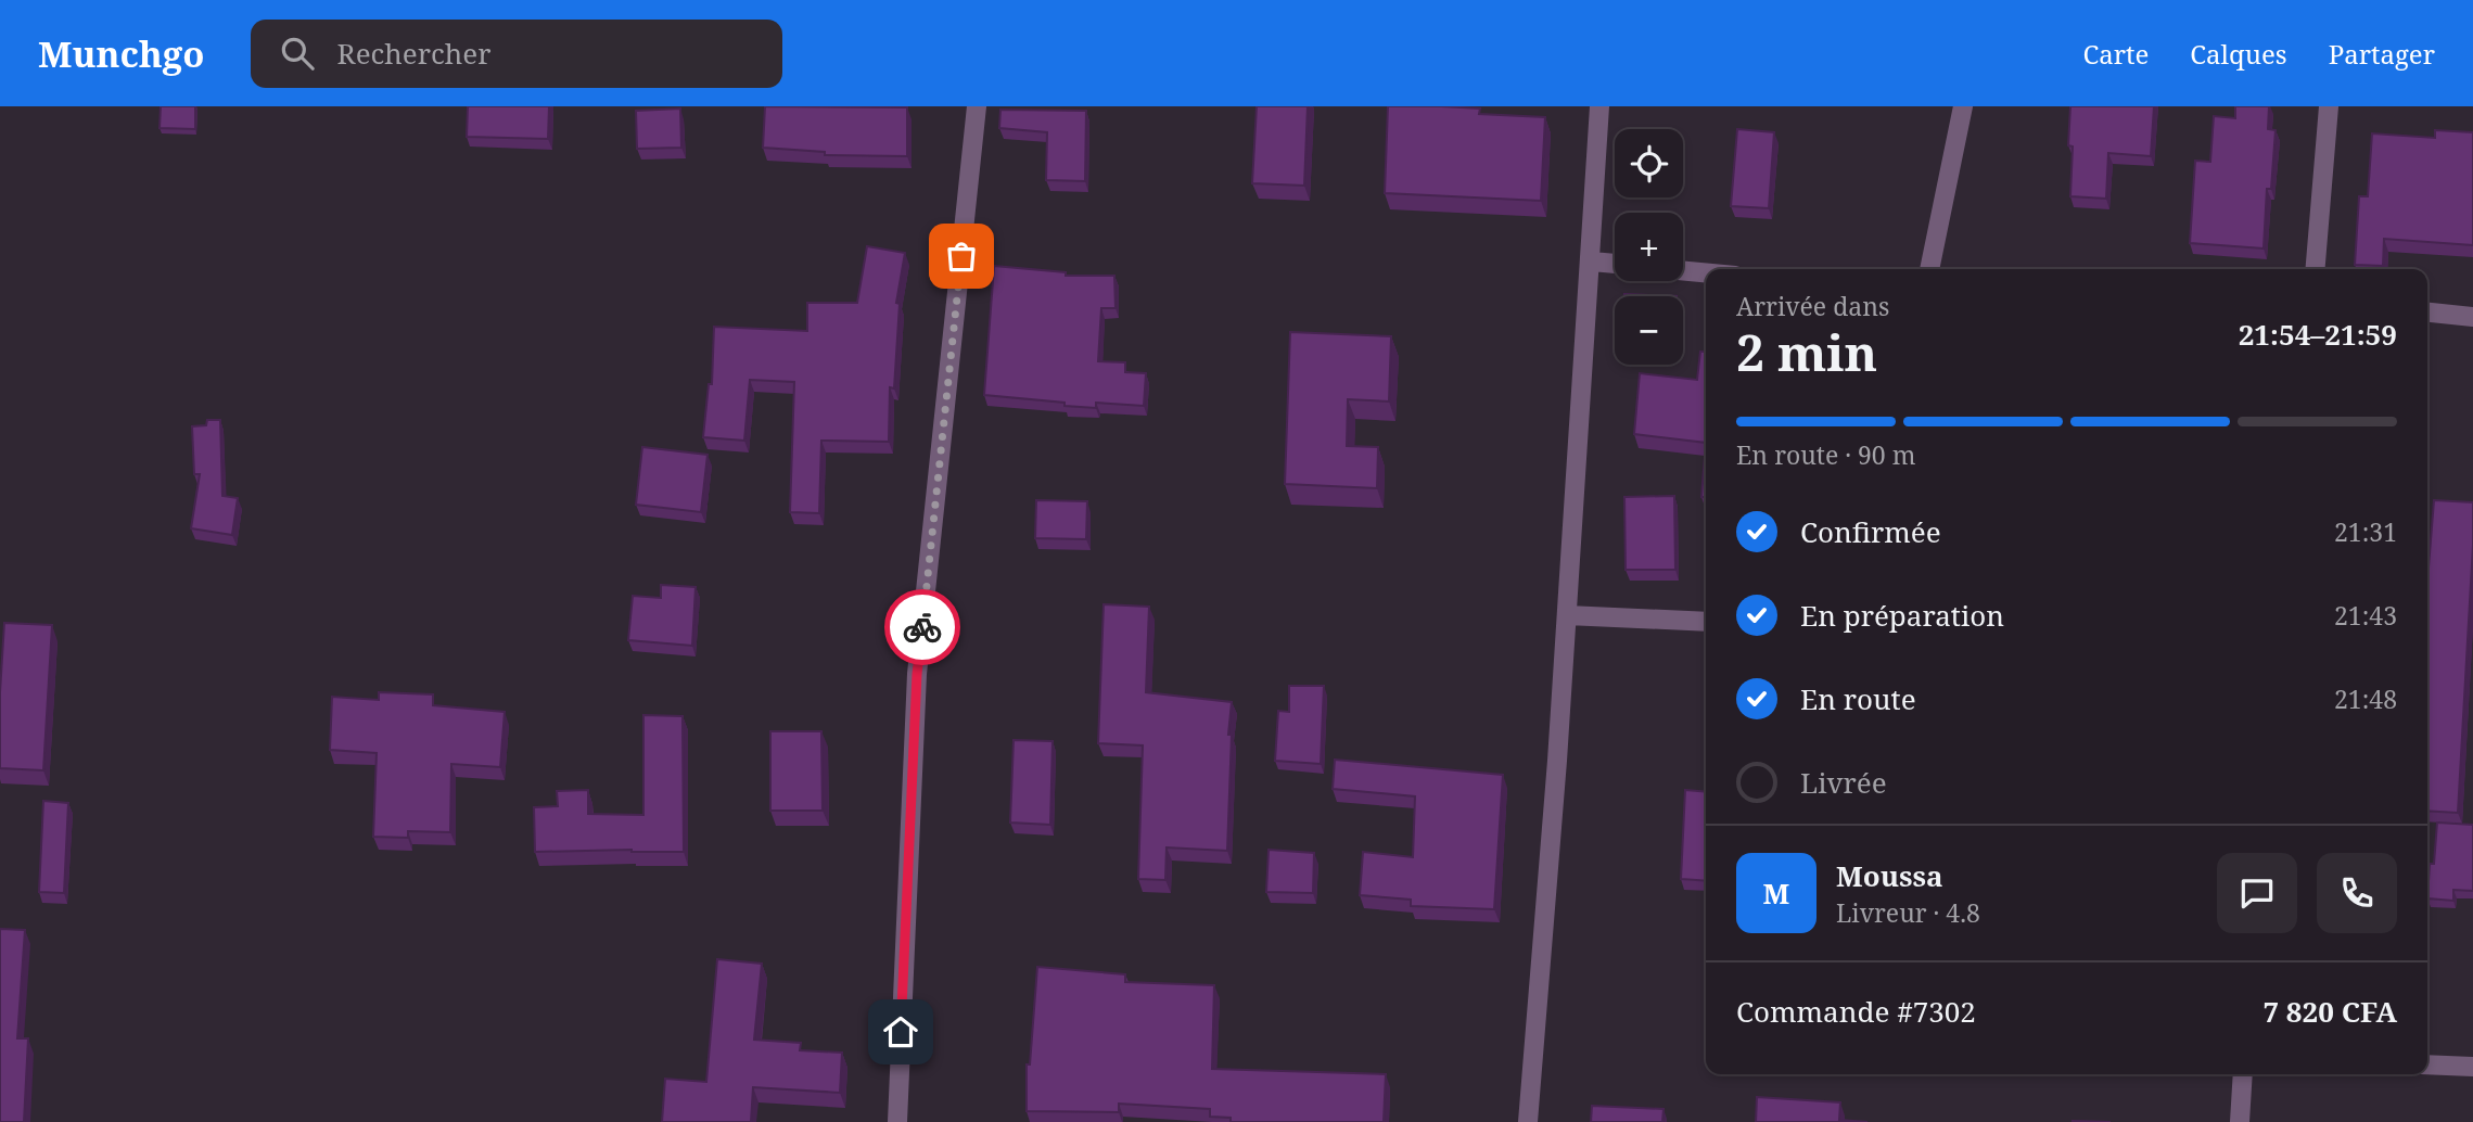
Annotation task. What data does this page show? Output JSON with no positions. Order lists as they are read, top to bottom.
{
  "page": {
    "header": "Munchgo",
    "search": "Rechercher",
    "nav": ["Carte", "Calques", "Partager"],
    "map_buttons": ["+", "−"],
    "heading": ["2 min", "Arrivée dans", "21:54–21:59"],
    "panel": [
      "Moussa",
      "Livreur · 4.8",
      "Commande #7302",
      "7 820 CFA"
    ],
    "bar": "En route · 90 m",
    "list": [
      ["Confirmée", "21:31"],
      ["En préparation", "21:43"],
      ["En route", "21:48"],
      "Livrée"
    ],
    "round": "M"
  }
}
